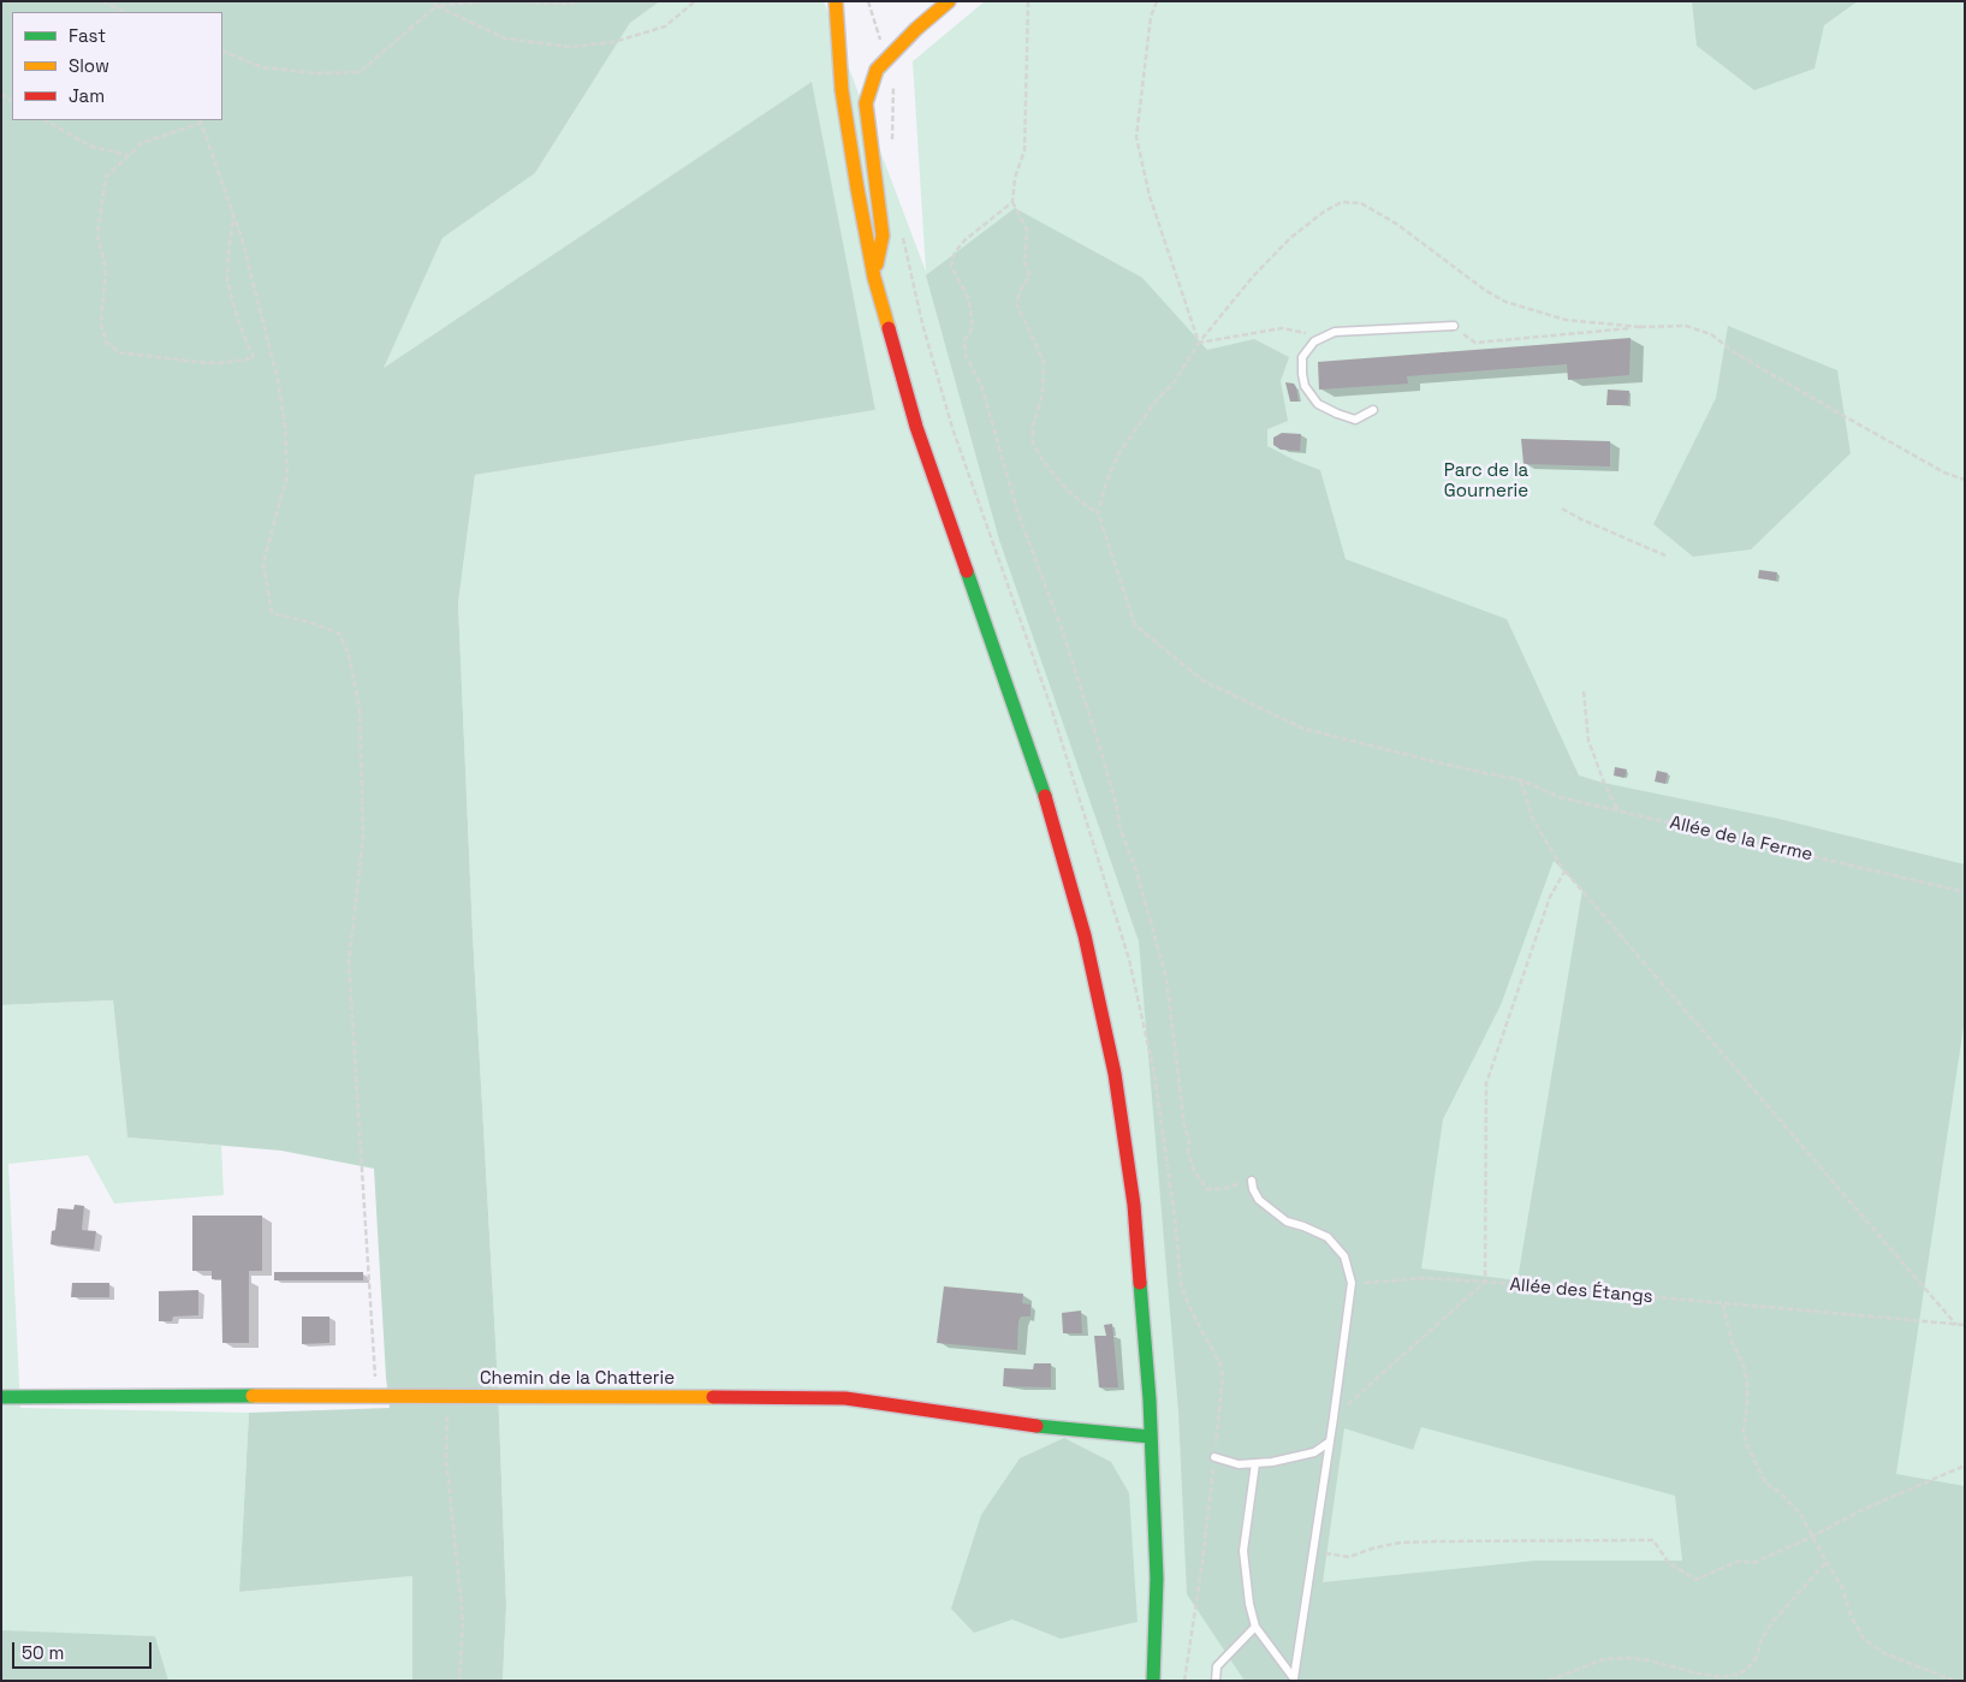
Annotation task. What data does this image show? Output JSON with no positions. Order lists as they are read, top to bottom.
{
  "streets": {
    "main road": ["Chemin de la Chatterie"],
    "path": ["Allée de la Ferme", "Allée des Étangs"]
  },
  "parks": ["Parc de la Gournerie"],
  "legend": ["Fast", "Slow", "Jam"],
  "scale_bar": "50 m"
}
